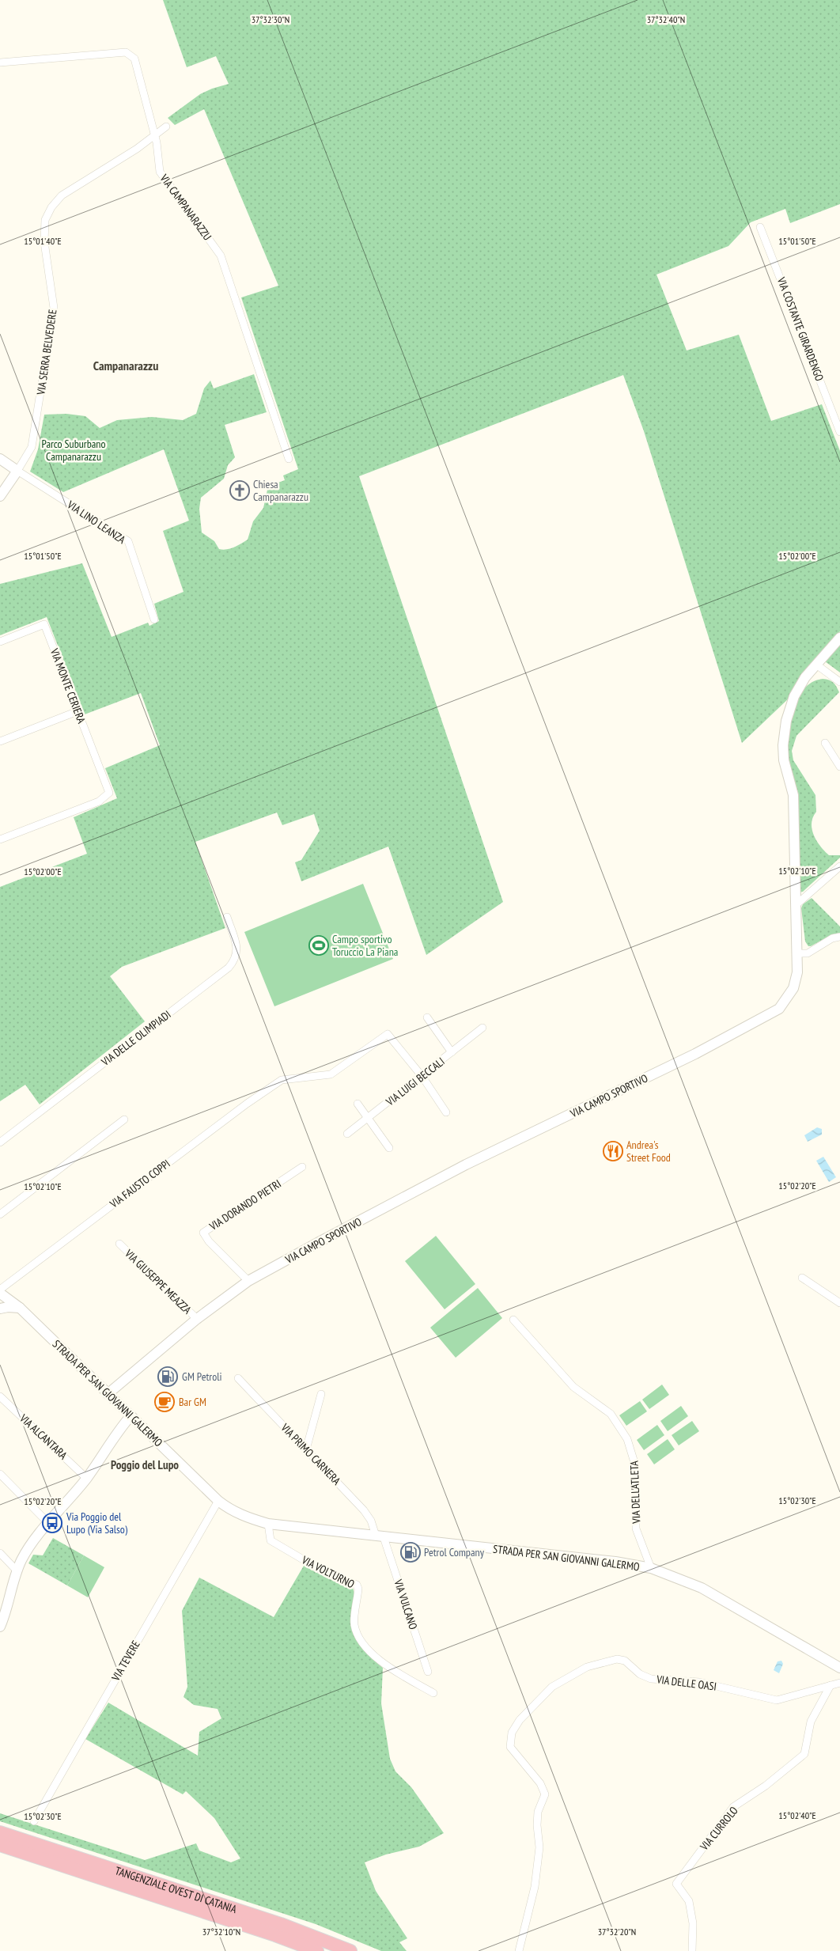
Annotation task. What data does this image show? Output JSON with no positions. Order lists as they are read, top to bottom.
{
  "streets": {
    "highway": ["TANGENZIALE OVEST DI CATANIA"],
    "street": [
      "VIA CAMPANARAZZU",
      "VIA COSTANTE GIRARDENGO",
      "VIA SERRA BELVEDERE",
      "VIA LINO LEANZA",
      "VIA MONTE CERIERA",
      "VIA DELLE OLIMPIADI",
      "VIA LUIGI BECCALI",
      "VIA CAMPO SPORTIVO",
      "VIA FAUSTO COPPI",
      "VIA DORANDO PIETRI",
      "VIA GIUSEPPE MEAZZA",
      "STRADA PER SAN GIOVANNI GALERMO",
      "VIA ALCANTARA",
      "VIA PRIMO CARNERA",
      "VIA DELL'ATLETA",
      "VIA VOLTURNO",
      "VIA VULCANO",
      "VIA TEVERE",
      "VIA DELLE OASI",
      "VIA CURROLO"
    ]
  },
  "crossings": [
    ["VIA CAMPANARAZZU", "VIA SERRA BELVEDERE"],
    ["VIA SERRA BELVEDERE", "VIA LINO LEANZA"],
    ["VIA LUIGI BECCALI", "VIA FAUSTO COPPI"],
    ["VIA CAMPO SPORTIVO", "VIA DORANDO PIETRI"],
    ["VIA CAMPO SPORTIVO", "VIA GIUSEPPE MEAZZA"],
    ["VIA CAMPO SPORTIVO", "STRADA PER SAN GIOVANNI GALERMO"],
    ["VIA FAUSTO COPPI", "STRADA PER SAN GIOVANNI GALERMO"],
    ["STRADA PER SAN GIOVANNI GALERMO", "VIA PRIMO CARNERA"],
    ["STRADA PER SAN GIOVANNI GALERMO", "VIA DELL'ATLETA"],
    ["STRADA PER SAN GIOVANNI GALERMO", "VIA VOLTURNO"],
    ["STRADA PER SAN GIOVANNI GALERMO", "VIA VULCANO"],
    ["STRADA PER SAN GIOVANNI GALERMO", "VIA TEVERE"],
    ["VIA PRIMO CARNERA", "VIA VULCANO"],
    ["VIA DELLE OASI", "VIA CURROLO"]
  ],
  "districts": ["Campanarazzu", "Poggio del Lupo"],
  "parks": ["Parco Suburbano Campanarazzu"],
  "places": {
    "church": ["Chiesa Campanarazzu"],
    "sports": ["Campo sportivo Toruccio La Piana"],
    "restaurant": ["Andrea's Street Food"],
    "fuel station": ["GM Petroli", "Petrol Company"],
    "cafe": ["Bar GM"],
    "bus stop": ["Via Poggio del Lupo (Via Salso)"]
  },
  "coordinates": [
    "37°32'30\"N",
    "37°32'40\"N",
    "15°01'50\"E",
    "15°01'40\"E",
    "15°02'00\"E",
    "15°02'10\"E",
    "15°02'20\"E",
    "15°02'30\"E",
    "15°02'40\"E",
    "37°32'10\"N",
    "37°32'20\"N"
  ]
}
